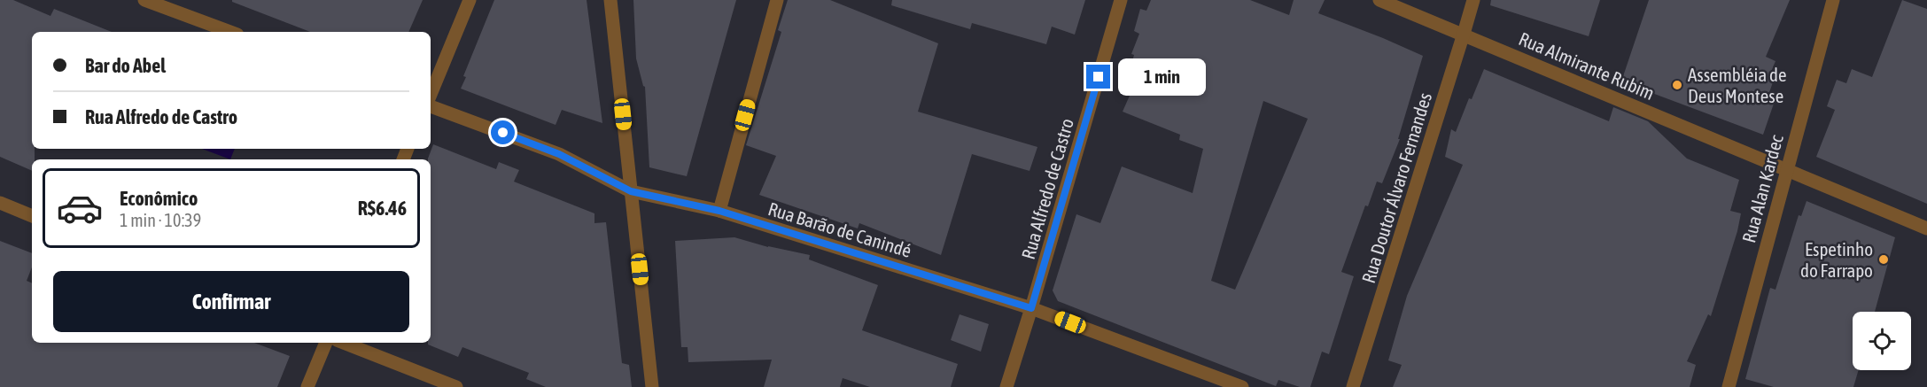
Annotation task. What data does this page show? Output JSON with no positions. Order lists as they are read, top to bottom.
{
  "streets": {
    "street": [
      "Rua Almirante Rubim",
      "Rua Doutor Álvaro Fernandes",
      "Rua Alfredo de Castro",
      "Rua Alan Kardec",
      "Rua Barão de Canindé"
    ]
  },
  "crossings": [
    ["Rua Almirante Rubim", "Rua Doutor Álvaro Fernandes"],
    ["Rua Almirante Rubim", "Rua Alan Kardec"],
    ["Rua Alfredo de Castro", "Rua Barão de Canindé"]
  ],
  "places": ["Assembléia de Deus Montese", "Espetinho do Farrapo"],
  "page": {
    "banner": ["Bar do Abel", "Rua Alfredo de Castro"],
    "bubble": "1 min",
    "list": [
      {
        "name": "Econômico",
        "note": "1 min · 10:39",
        "value": "R$6.46"
      }
    ],
    "buttons": "Confirmar"
  }
}
